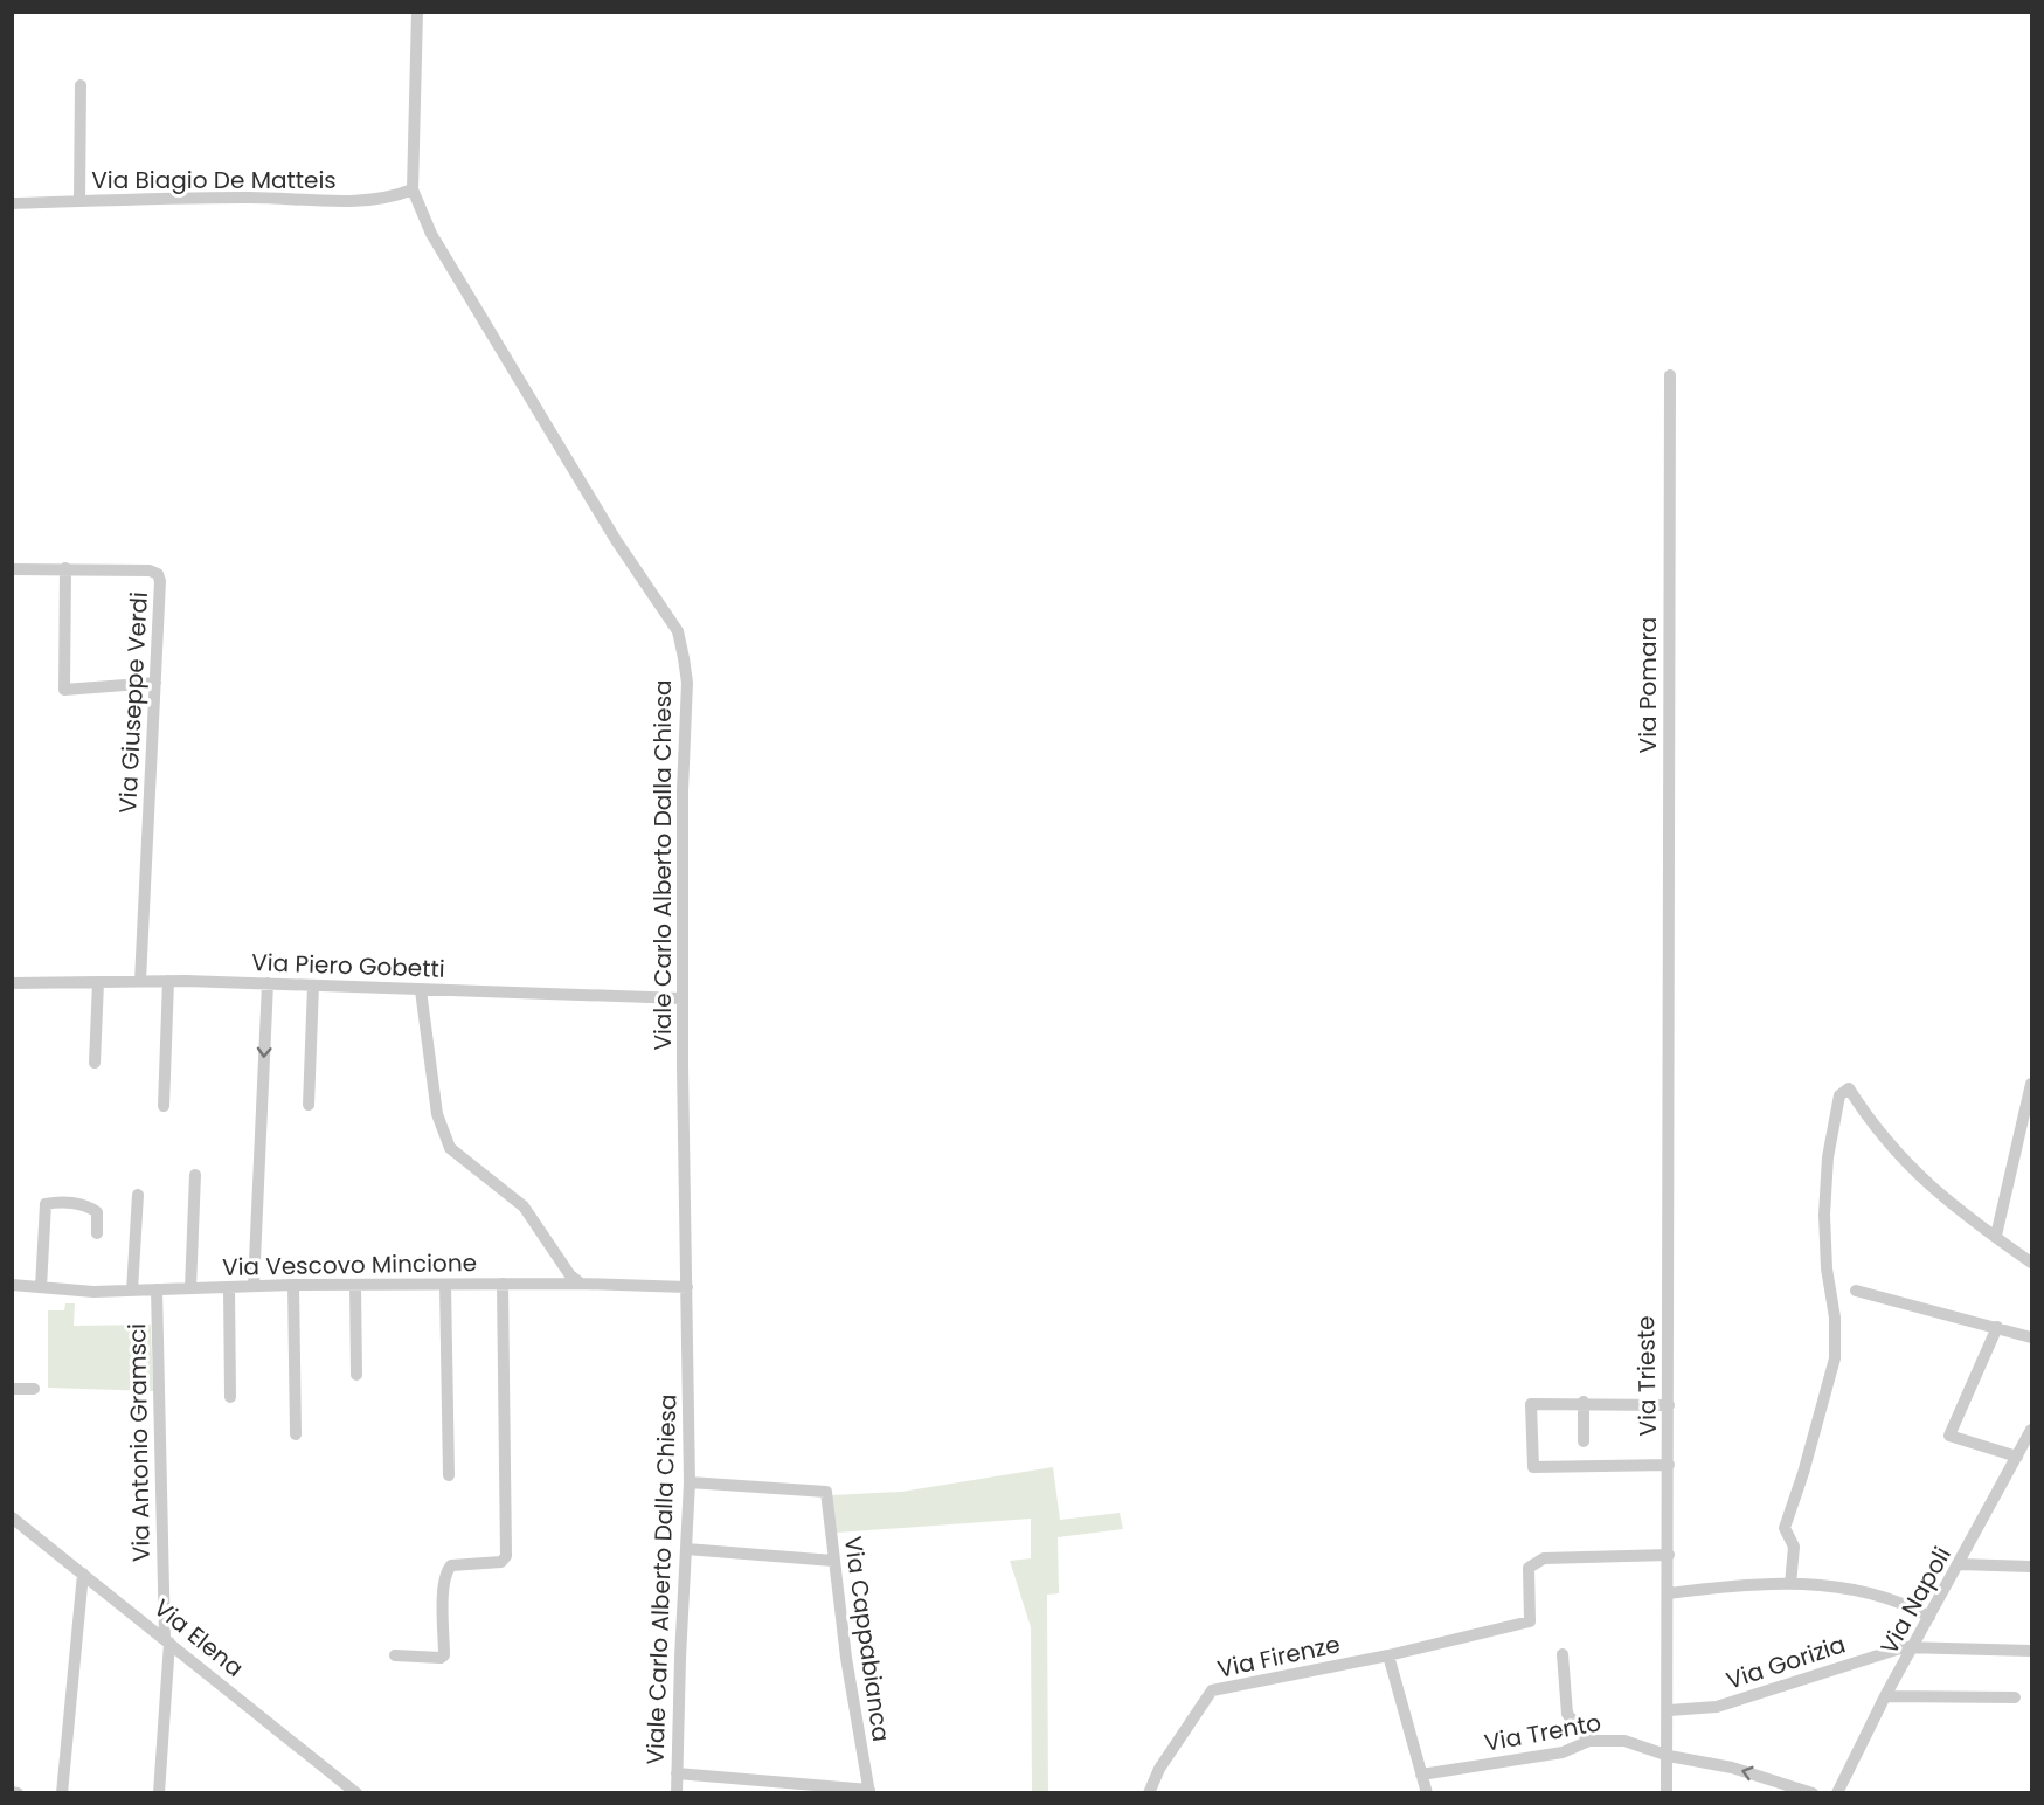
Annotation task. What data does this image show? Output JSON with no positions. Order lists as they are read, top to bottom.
{
  "streets": {
    "street": [
      "Via Biagio De Matteis",
      "Via Pomara",
      "Via Giuseppe Verdi",
      "Viale Carlo Alberto Dalla Chiesa",
      "Via Piero Gobetti",
      "Via Vescovo Mincione",
      "Via Trieste",
      "Via Antonio Gramsci",
      "Via Napoli",
      "Via Elena",
      "Via Cappabianca",
      "Via Firenze",
      "Via Gorizia",
      "Via Trento"
    ]
  },
  "crossings": [
    ["Via Biagio De Matteis", "Viale Carlo Alberto Dalla Chiesa"],
    ["Via Pomara", "Via Trieste"],
    ["Via Giuseppe Verdi", "Via Piero Gobetti"],
    ["Viale Carlo Alberto Dalla Chiesa", "Via Piero Gobetti"],
    ["Viale Carlo Alberto Dalla Chiesa", "Via Vescovo Mincione"],
    ["Viale Carlo Alberto Dalla Chiesa", "Via Cappabianca"],
    ["Via Vescovo Mincione", "Via Antonio Gramsci"],
    ["Via Trieste", "Via Firenze"],
    ["Via Trieste", "Via Gorizia"],
    ["Via Trieste", "Via Trento"],
    ["Via Antonio Gramsci", "Via Elena"],
    ["Via Napoli", "Via Gorizia"]
  ],
  "one_way": ["Via Trento"]
}
